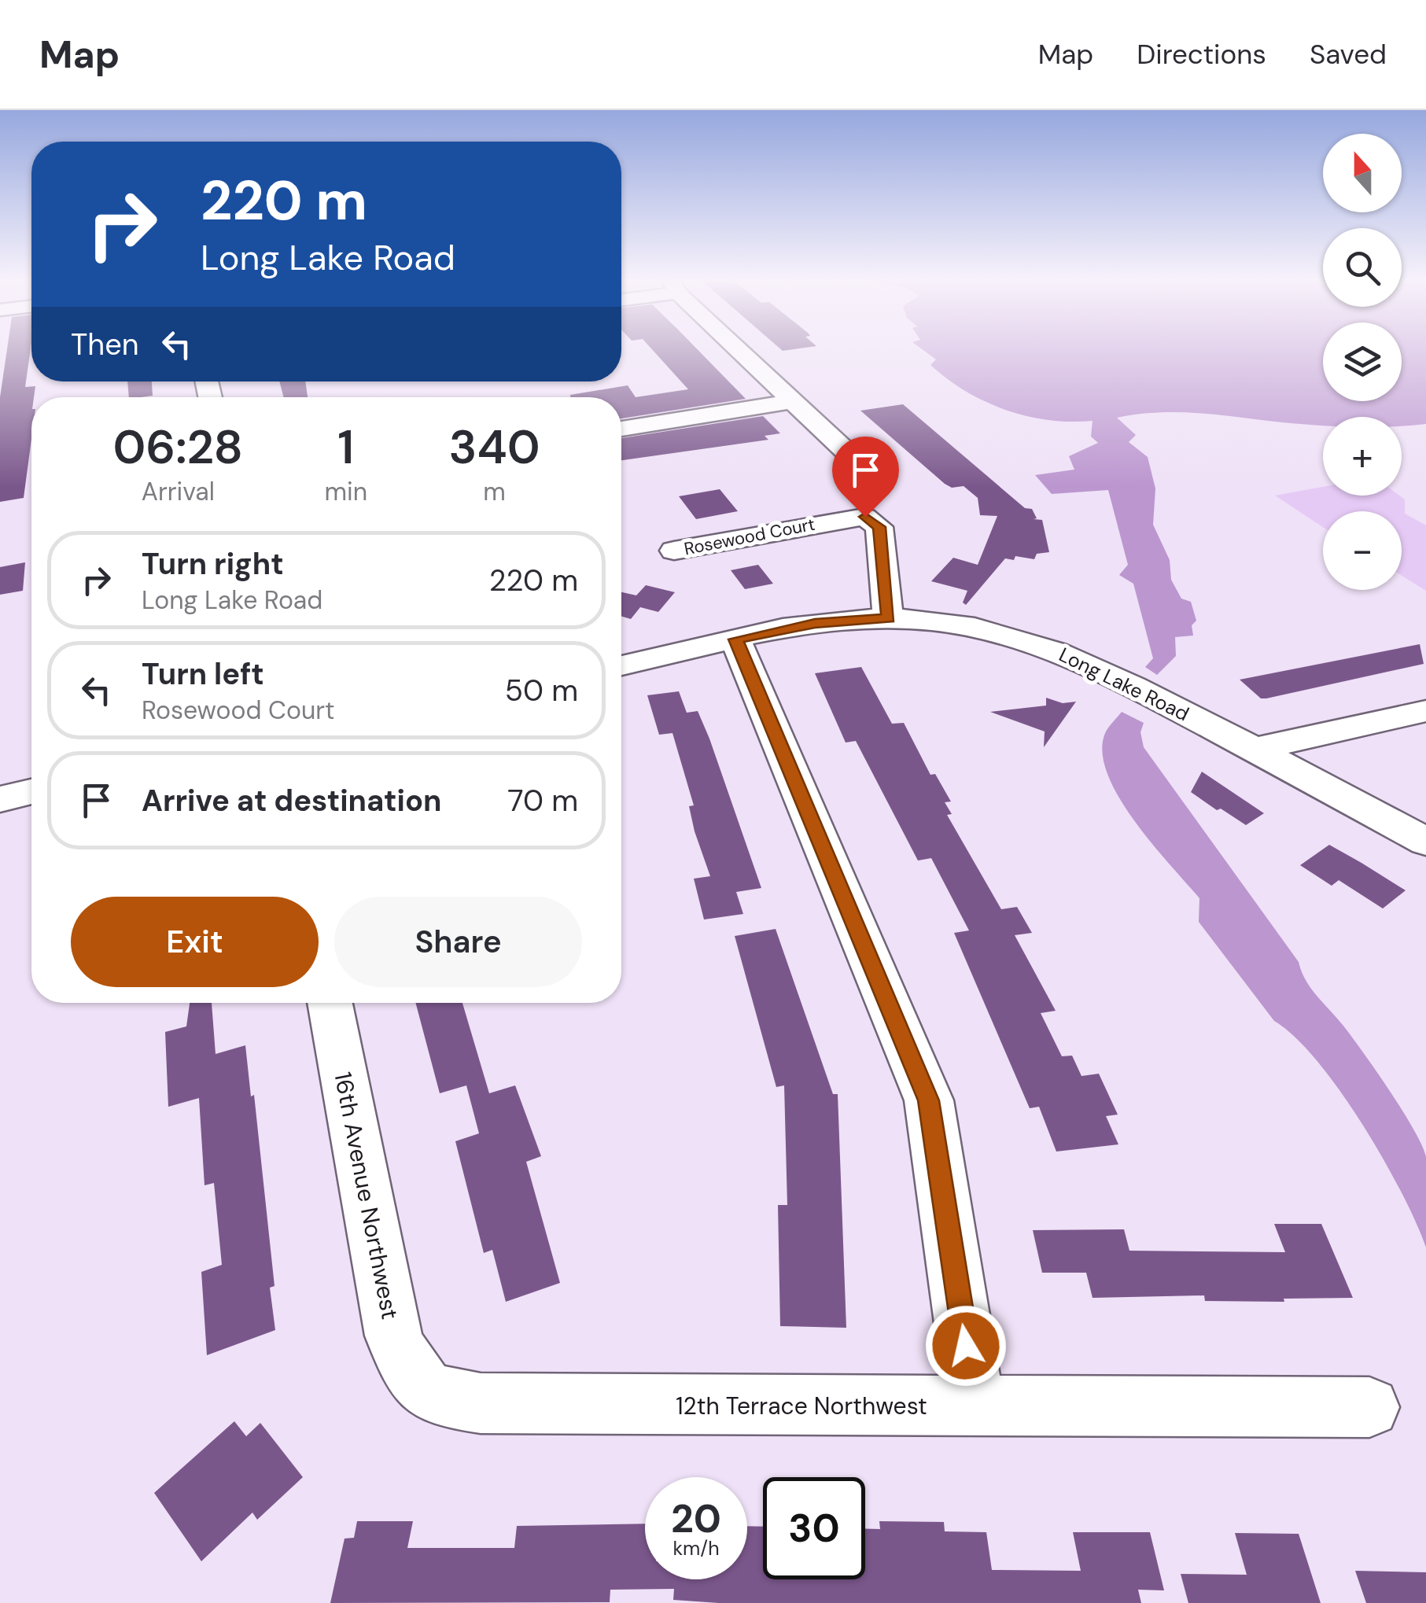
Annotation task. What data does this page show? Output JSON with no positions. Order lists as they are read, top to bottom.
{
  "streets": {
    "street": [
      "Rosewood Court",
      "Long Lake Road",
      "16th Avenue Northwest",
      "12th Terrace Northwest"
    ]
  },
  "crossings": [
    ["Rosewood Court", "Long Lake Road"],
    ["16th Avenue Northwest", "12th Terrace Northwest"]
  ],
  "north": "top",
  "page": {
    "header": "Map",
    "nav": ["Map", "Directions", "Saved"],
    "map_buttons": ["+", "−"],
    "turn": ["220 m", "Long Lake Road"],
    "then": "Then",
    "eta": [
      "06:28",
      "Arrival",
      "1",
      "min",
      "340",
      "m"
    ],
    "list": [
      {
        "name": "Turn right",
        "note": "Long Lake Road",
        "value": "220 m"
      },
      {
        "name": "Turn left",
        "note": "Rosewood Court",
        "value": "50 m"
      },
      {
        "name": "Arrive at destination",
        "value": "70 m"
      }
    ],
    "buttons": ["Exit", "Share"],
    "speed": "20 km/h",
    "limit": "30"
  }
}
